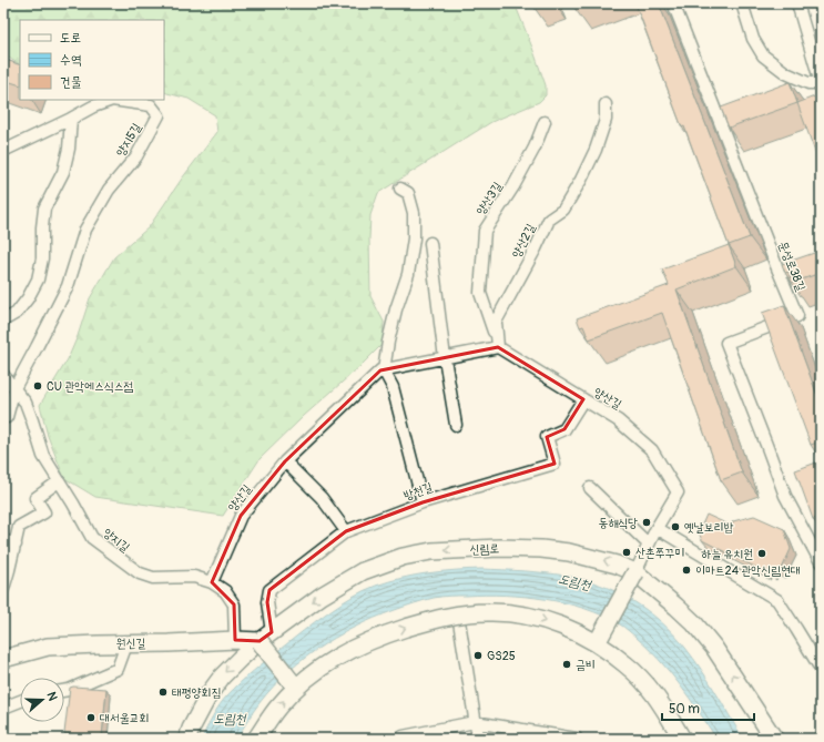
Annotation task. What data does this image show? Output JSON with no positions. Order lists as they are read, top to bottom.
{
  "streets": {
    "main road": ["신림로", "원신길"],
    "street": [
      "양지5길",
      "양산3길",
      "양산2길",
      "문성로38길",
      "양산길",
      "방천길",
      "양지길"
    ]
  },
  "crossings": [
    ["양지5길", "양지길"],
    ["양산3길", "양산2길"],
    ["양산3길", "양산길"],
    ["양산2길", "양산길"],
    ["양산길", "방천길"],
    ["양산길", "양지길"],
    ["양산길", "신림로"],
    ["방천길", "신림로"],
    ["방천길", "원신길"],
    ["신림로", "원신길"]
  ],
  "water": ["도림천"],
  "places": [
    "CU 관악에스식스점",
    "동해식당",
    "옛날보리밥",
    "산촌쭈꾸미",
    "하늘 유치원",
    "이마트24 관악신림현대",
    "GS25",
    "금비",
    "태평양회집",
    "대서울교회"
  ],
  "legend": ["도로", "수역", "건물"],
  "scale_bar": "50 m",
  "north": "right"
}
